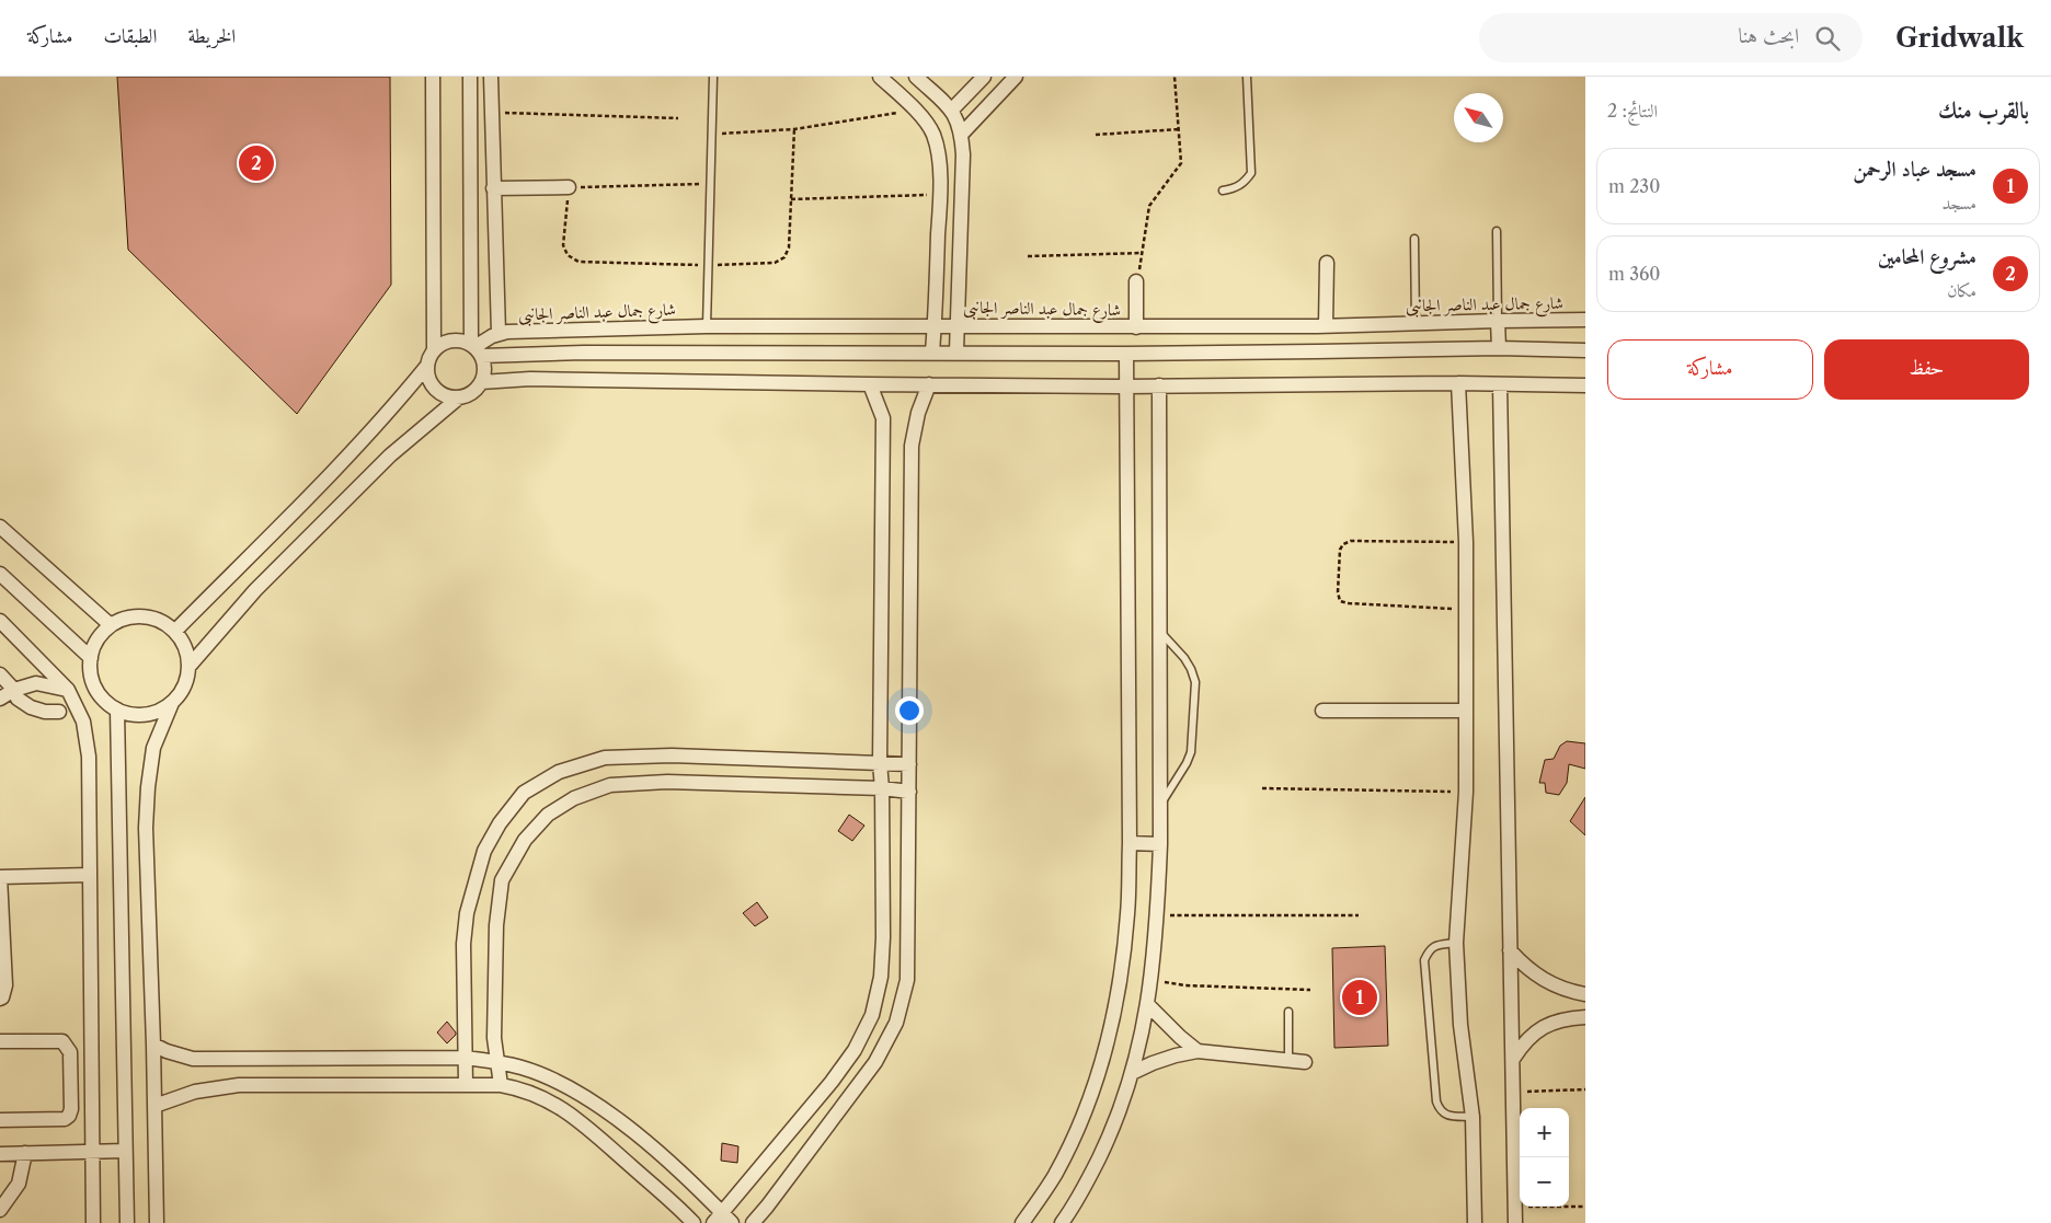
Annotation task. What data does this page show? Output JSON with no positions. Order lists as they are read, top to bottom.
{
  "streets": {
    "street": ["شارع جمال عبد الناصر الجانبى"]
  },
  "north": "top left",
  "page": {
    "header": "Gridwalk",
    "search": "ابحث هنا",
    "nav": ["الخريطة", "الطبقات", "مشاركة"],
    "heading": ["بالقرب منك", "النتائج: 2"],
    "pins": ["2", "1"],
    "list": [
      {
        "mark": "1",
        "name": "مسجد عباد الرحمن",
        "note": "مسجد",
        "value": "230 m"
      },
      {
        "mark": "2",
        "name": "مشروع المحامين",
        "note": "مكان",
        "value": "360 m"
      }
    ],
    "buttons": ["حفظ", "مشاركة"],
    "map_buttons": ["+", "−"]
  }
}
